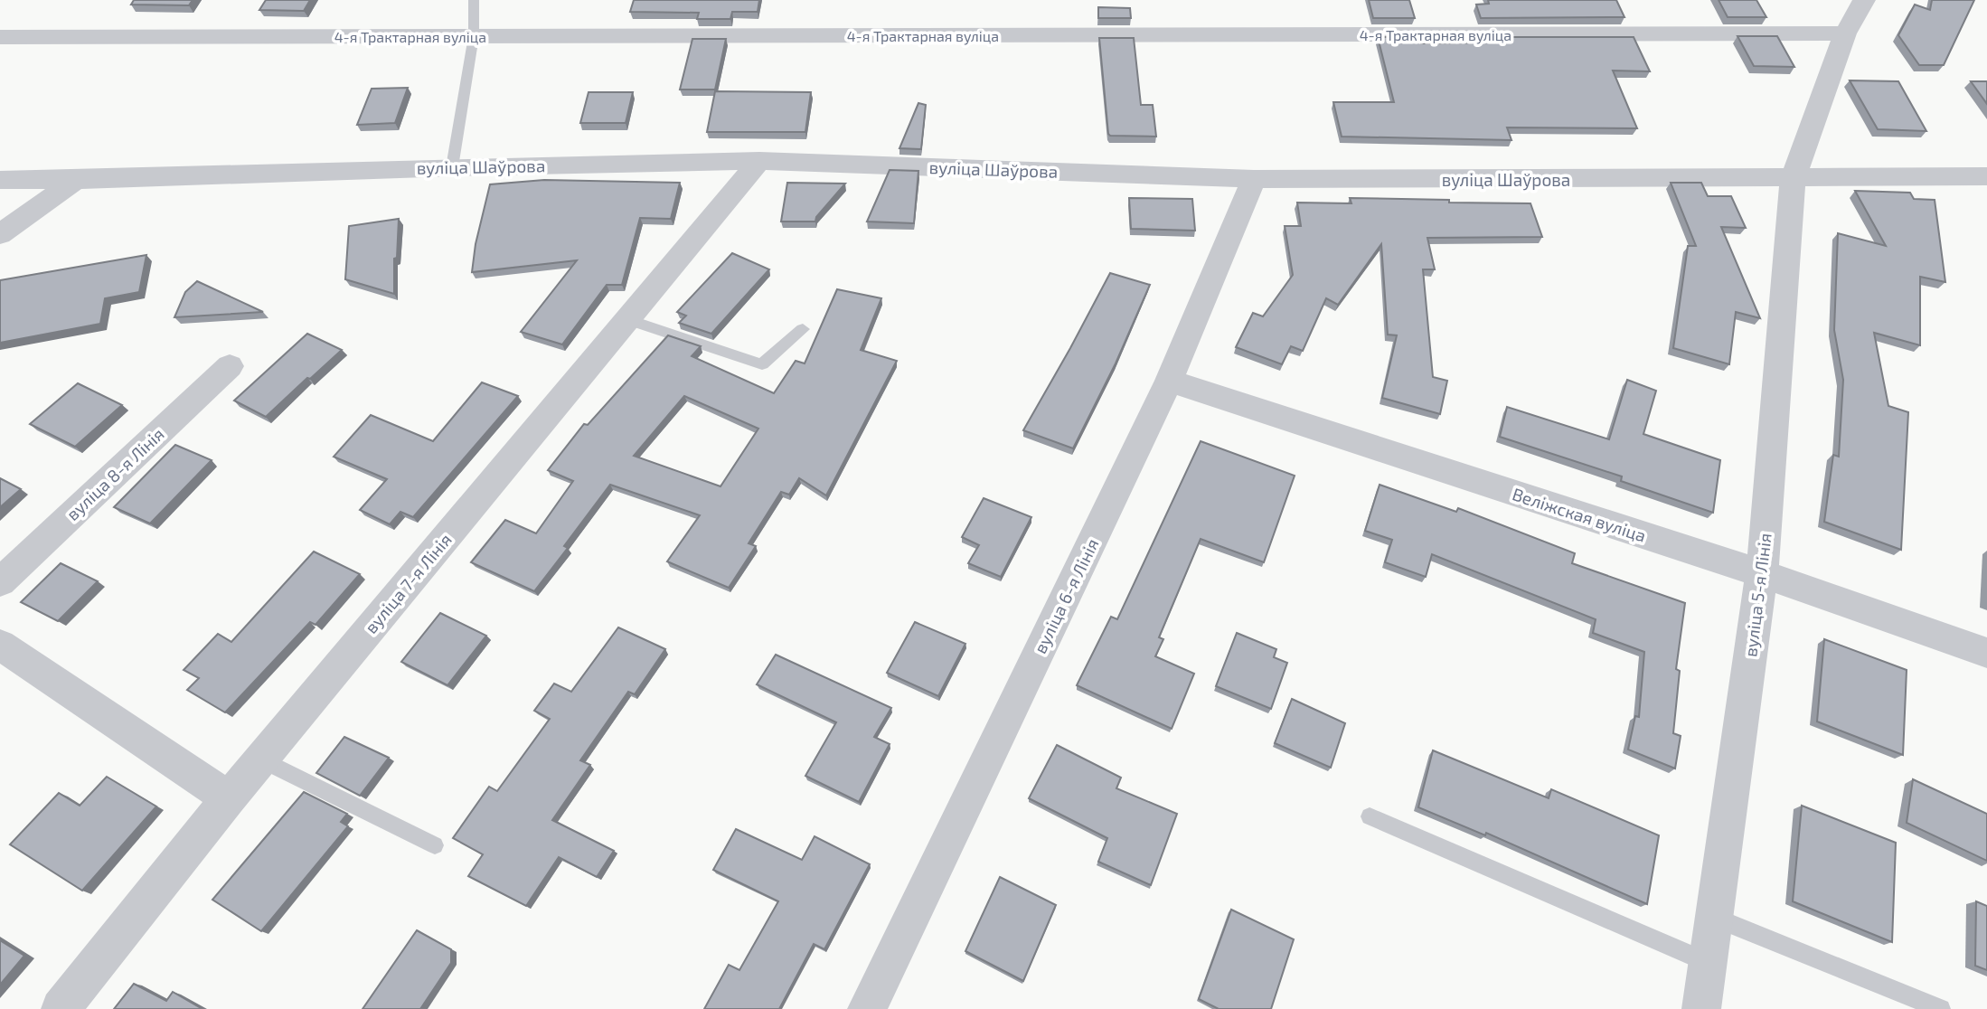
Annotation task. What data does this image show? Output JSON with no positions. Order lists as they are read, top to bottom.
{
  "streets": {
    "street": [
      "4-я Трактарная вуліца",
      "вуліца Шаўрова",
      "вуліца 8-я Лінія",
      "Веліжская вуліца",
      "вуліца 7-я Лінія",
      "вуліца 5-я Лінія",
      "вуліца 6-я Лінія"
    ]
  },
  "crossings": [
    ["4-я Трактарная вуліца", "вуліца 5-я Лінія"],
    ["вуліца Шаўрова", "вуліца 7-я Лінія"],
    ["вуліца Шаўрова", "вуліца 5-я Лінія"],
    ["вуліца Шаўрова", "вуліца 6-я Лінія"],
    ["Веліжская вуліца", "вуліца 5-я Лінія"],
    ["Веліжская вуліца", "вуліца 6-я Лінія"]
  ]
}
